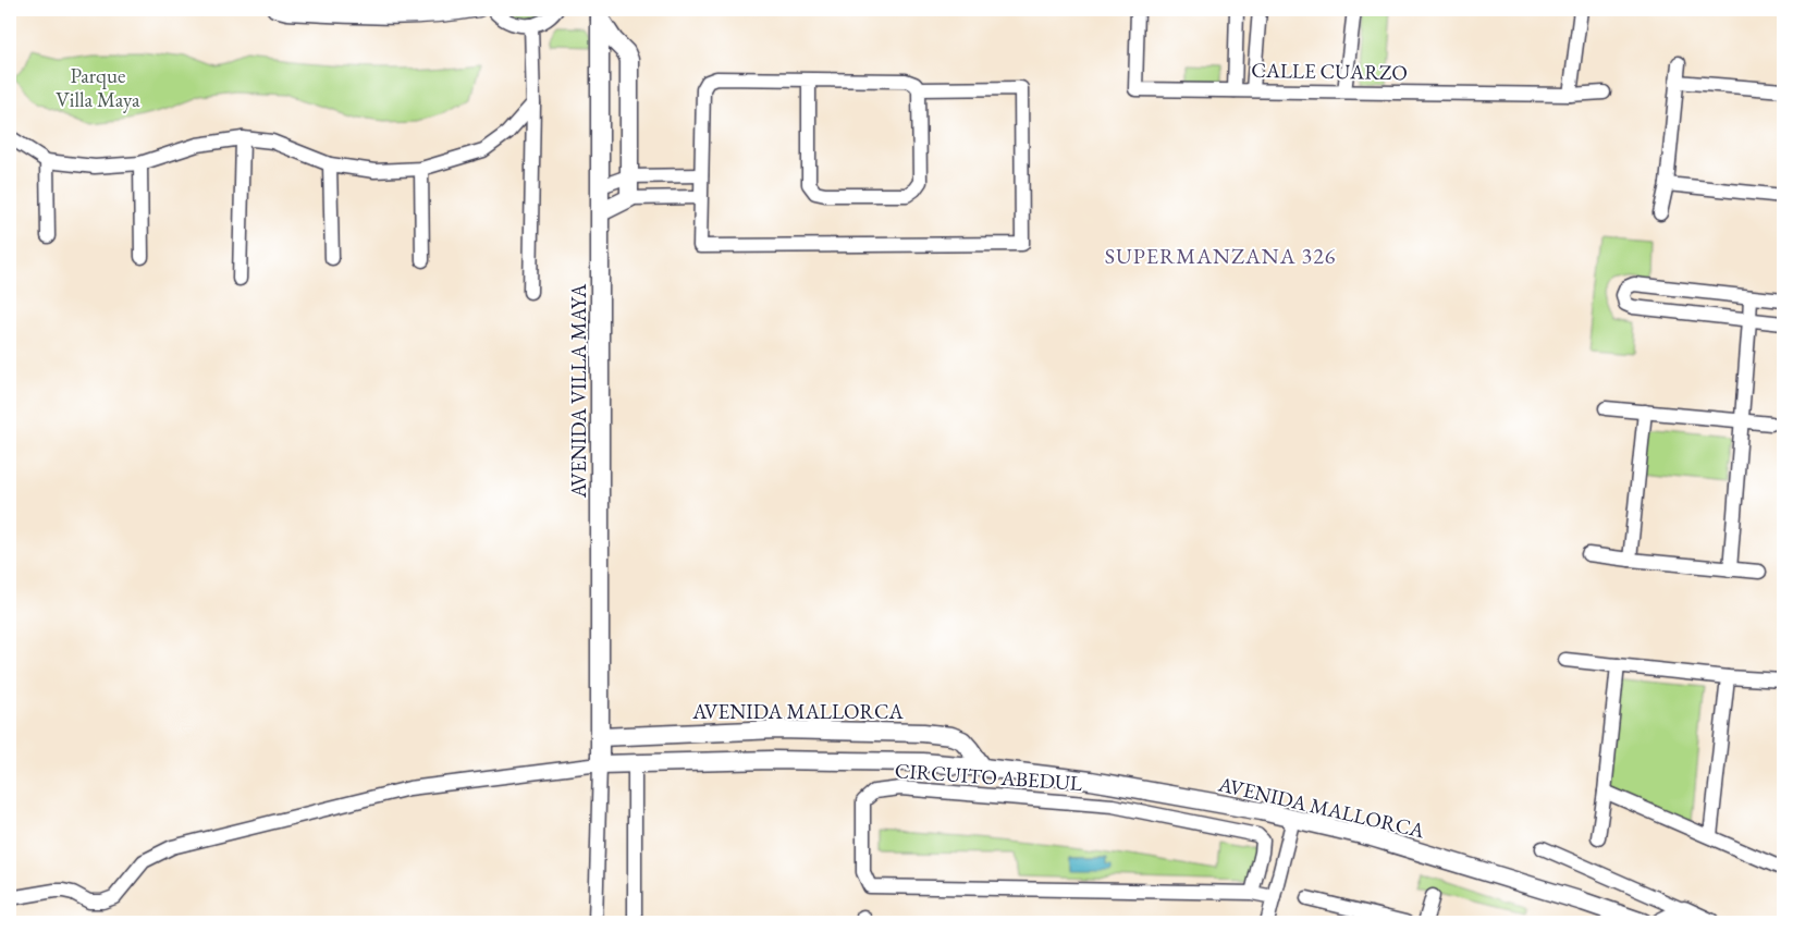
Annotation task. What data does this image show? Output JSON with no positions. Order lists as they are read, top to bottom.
{
  "streets": {
    "main road": ["AVENIDA VILLA MAYA", "AVENIDA MALLORCA"],
    "street": ["CALLE CUARZO", "CIRCUITO ABEDUL"]
  },
  "crossings": [
    ["AVENIDA VILLA MAYA", "AVENIDA MALLORCA"]
  ],
  "districts": ["SUPERMANZANA 326"],
  "parks": ["Parque Villa Maya"]
}
